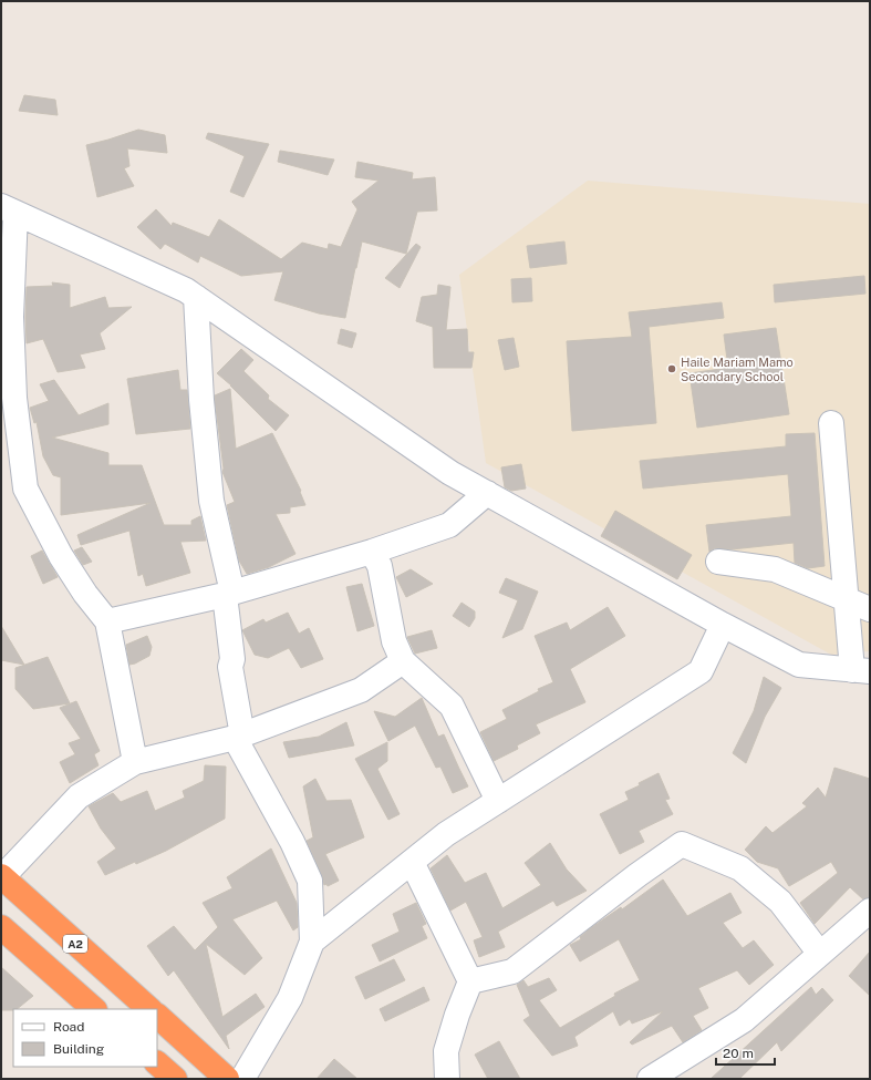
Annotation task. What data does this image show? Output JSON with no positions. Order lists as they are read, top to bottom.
{
  "streets": {
    "highway": ["A2"]
  },
  "places": ["Haile Mariam Mamo Secondary School"],
  "legend": ["Road", "Building"],
  "scale_bar": "20 m"
}
